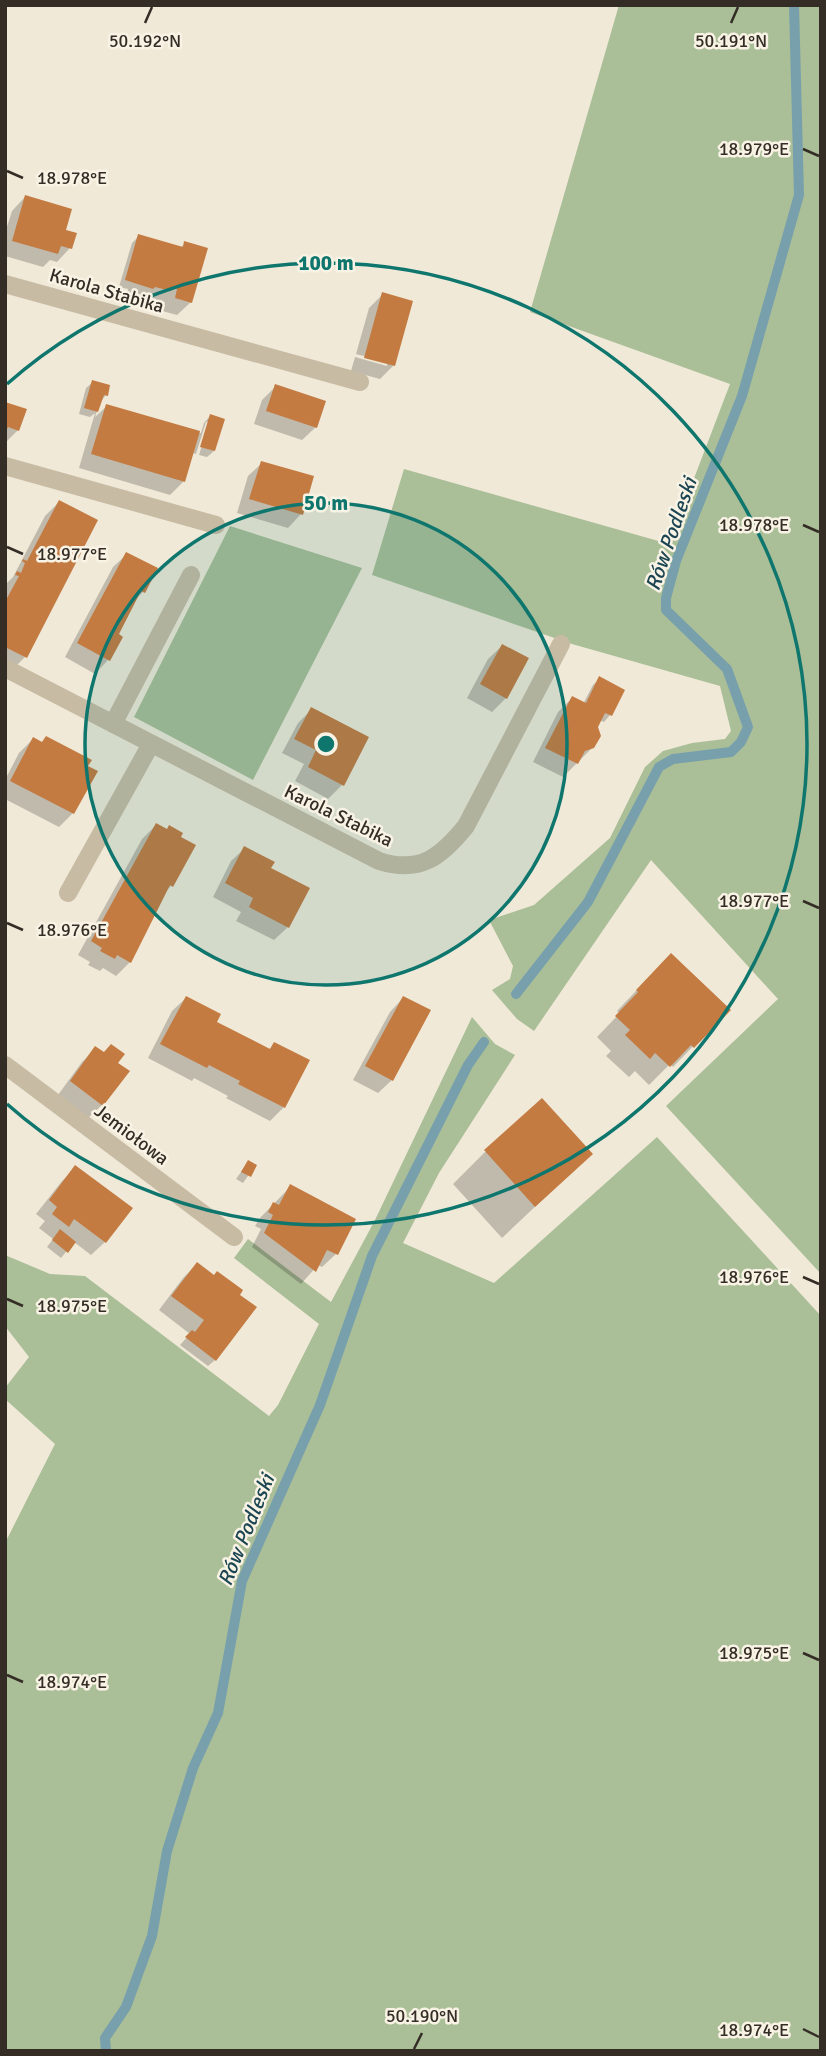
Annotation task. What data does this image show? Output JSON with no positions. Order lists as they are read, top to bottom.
{
  "streets": {
    "street": ["Karola Stabika", "Jemiołowa"]
  },
  "water": ["Rów Podleski"],
  "coordinates": [
    "50.192°N",
    "50.191°N",
    "18.979°E",
    "18.978°E",
    "18.977°E",
    "18.976°E",
    "18.975°E",
    "18.974°E",
    "50.190°N"
  ],
  "rings": ["100 m", "50 m"]
}
